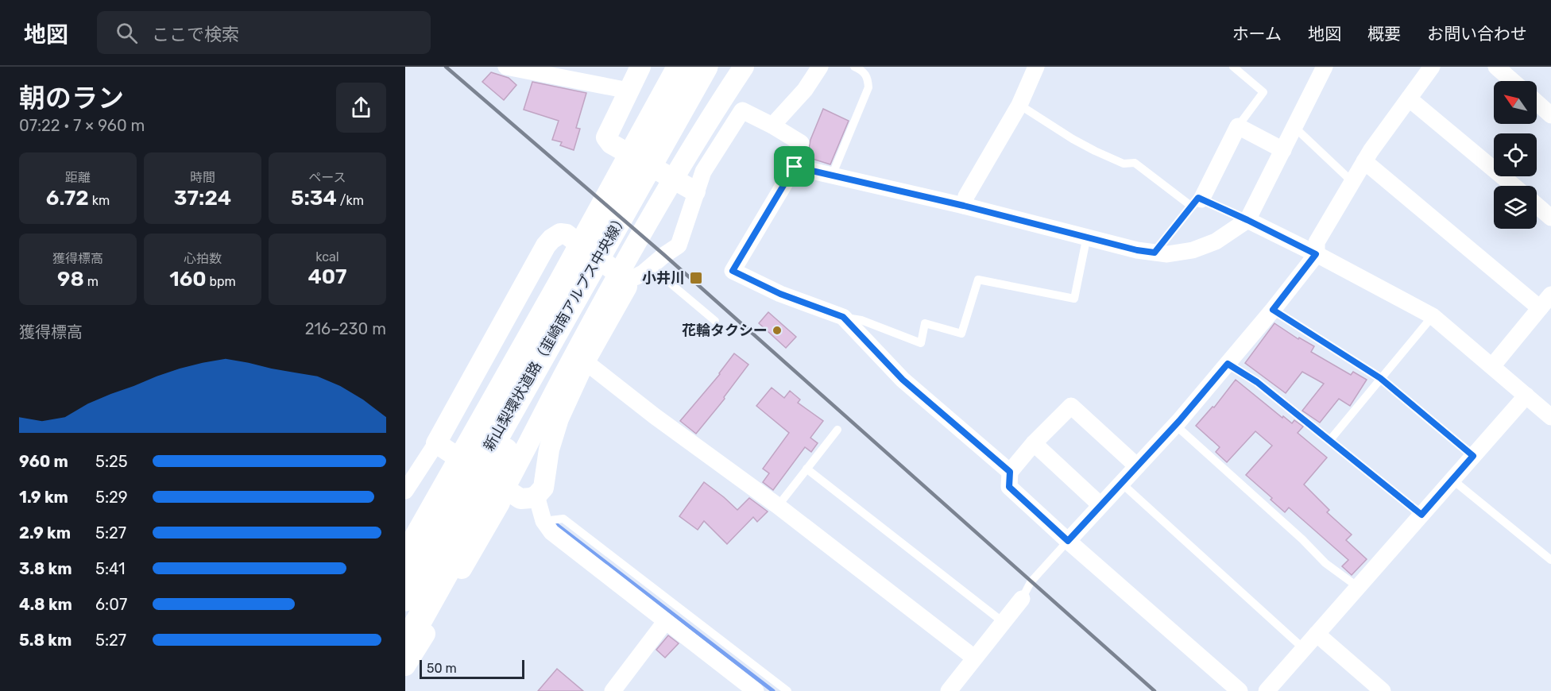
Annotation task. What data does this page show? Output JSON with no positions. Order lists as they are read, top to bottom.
{
  "streets": {
    "highway": ["新山梨環状道路（韮崎南アルプス中央線）"]
  },
  "places": {
    "transit": ["小井川"],
    "other": ["花輪タクシー"]
  },
  "scale_bar": "50 m",
  "north": "top left",
  "page": {
    "header": "地図",
    "search": "ここで検索",
    "nav": [
      "ホーム",
      "地図",
      "概要",
      "お問い合わせ"
    ],
    "heading": ["朝のラン", "07:22 · 7 × 960 m"],
    "stats": [
      ["距離", "6.72 km"],
      ["時間", "37:24"],
      ["ペース", "5:34 /km"],
      ["獲得標高", "98 m"],
      ["心拍数", "160 bpm"],
      ["kcal", "407"]
    ],
    "chart": ["獲得標高", "216–230 m"],
    "list": [
      {
        "name": "960 m",
        "note": "5:25"
      },
      {
        "name": "1.9 km",
        "note": "5:29"
      },
      {
        "name": "2.9 km",
        "note": "5:27"
      },
      {
        "name": "3.8 km",
        "note": "5:41"
      },
      {
        "name": "4.8 km",
        "note": "6:07"
      },
      {
        "name": "5.8 km",
        "note": "5:27"
      }
    ],
    "scale": "50 m"
  }
}
